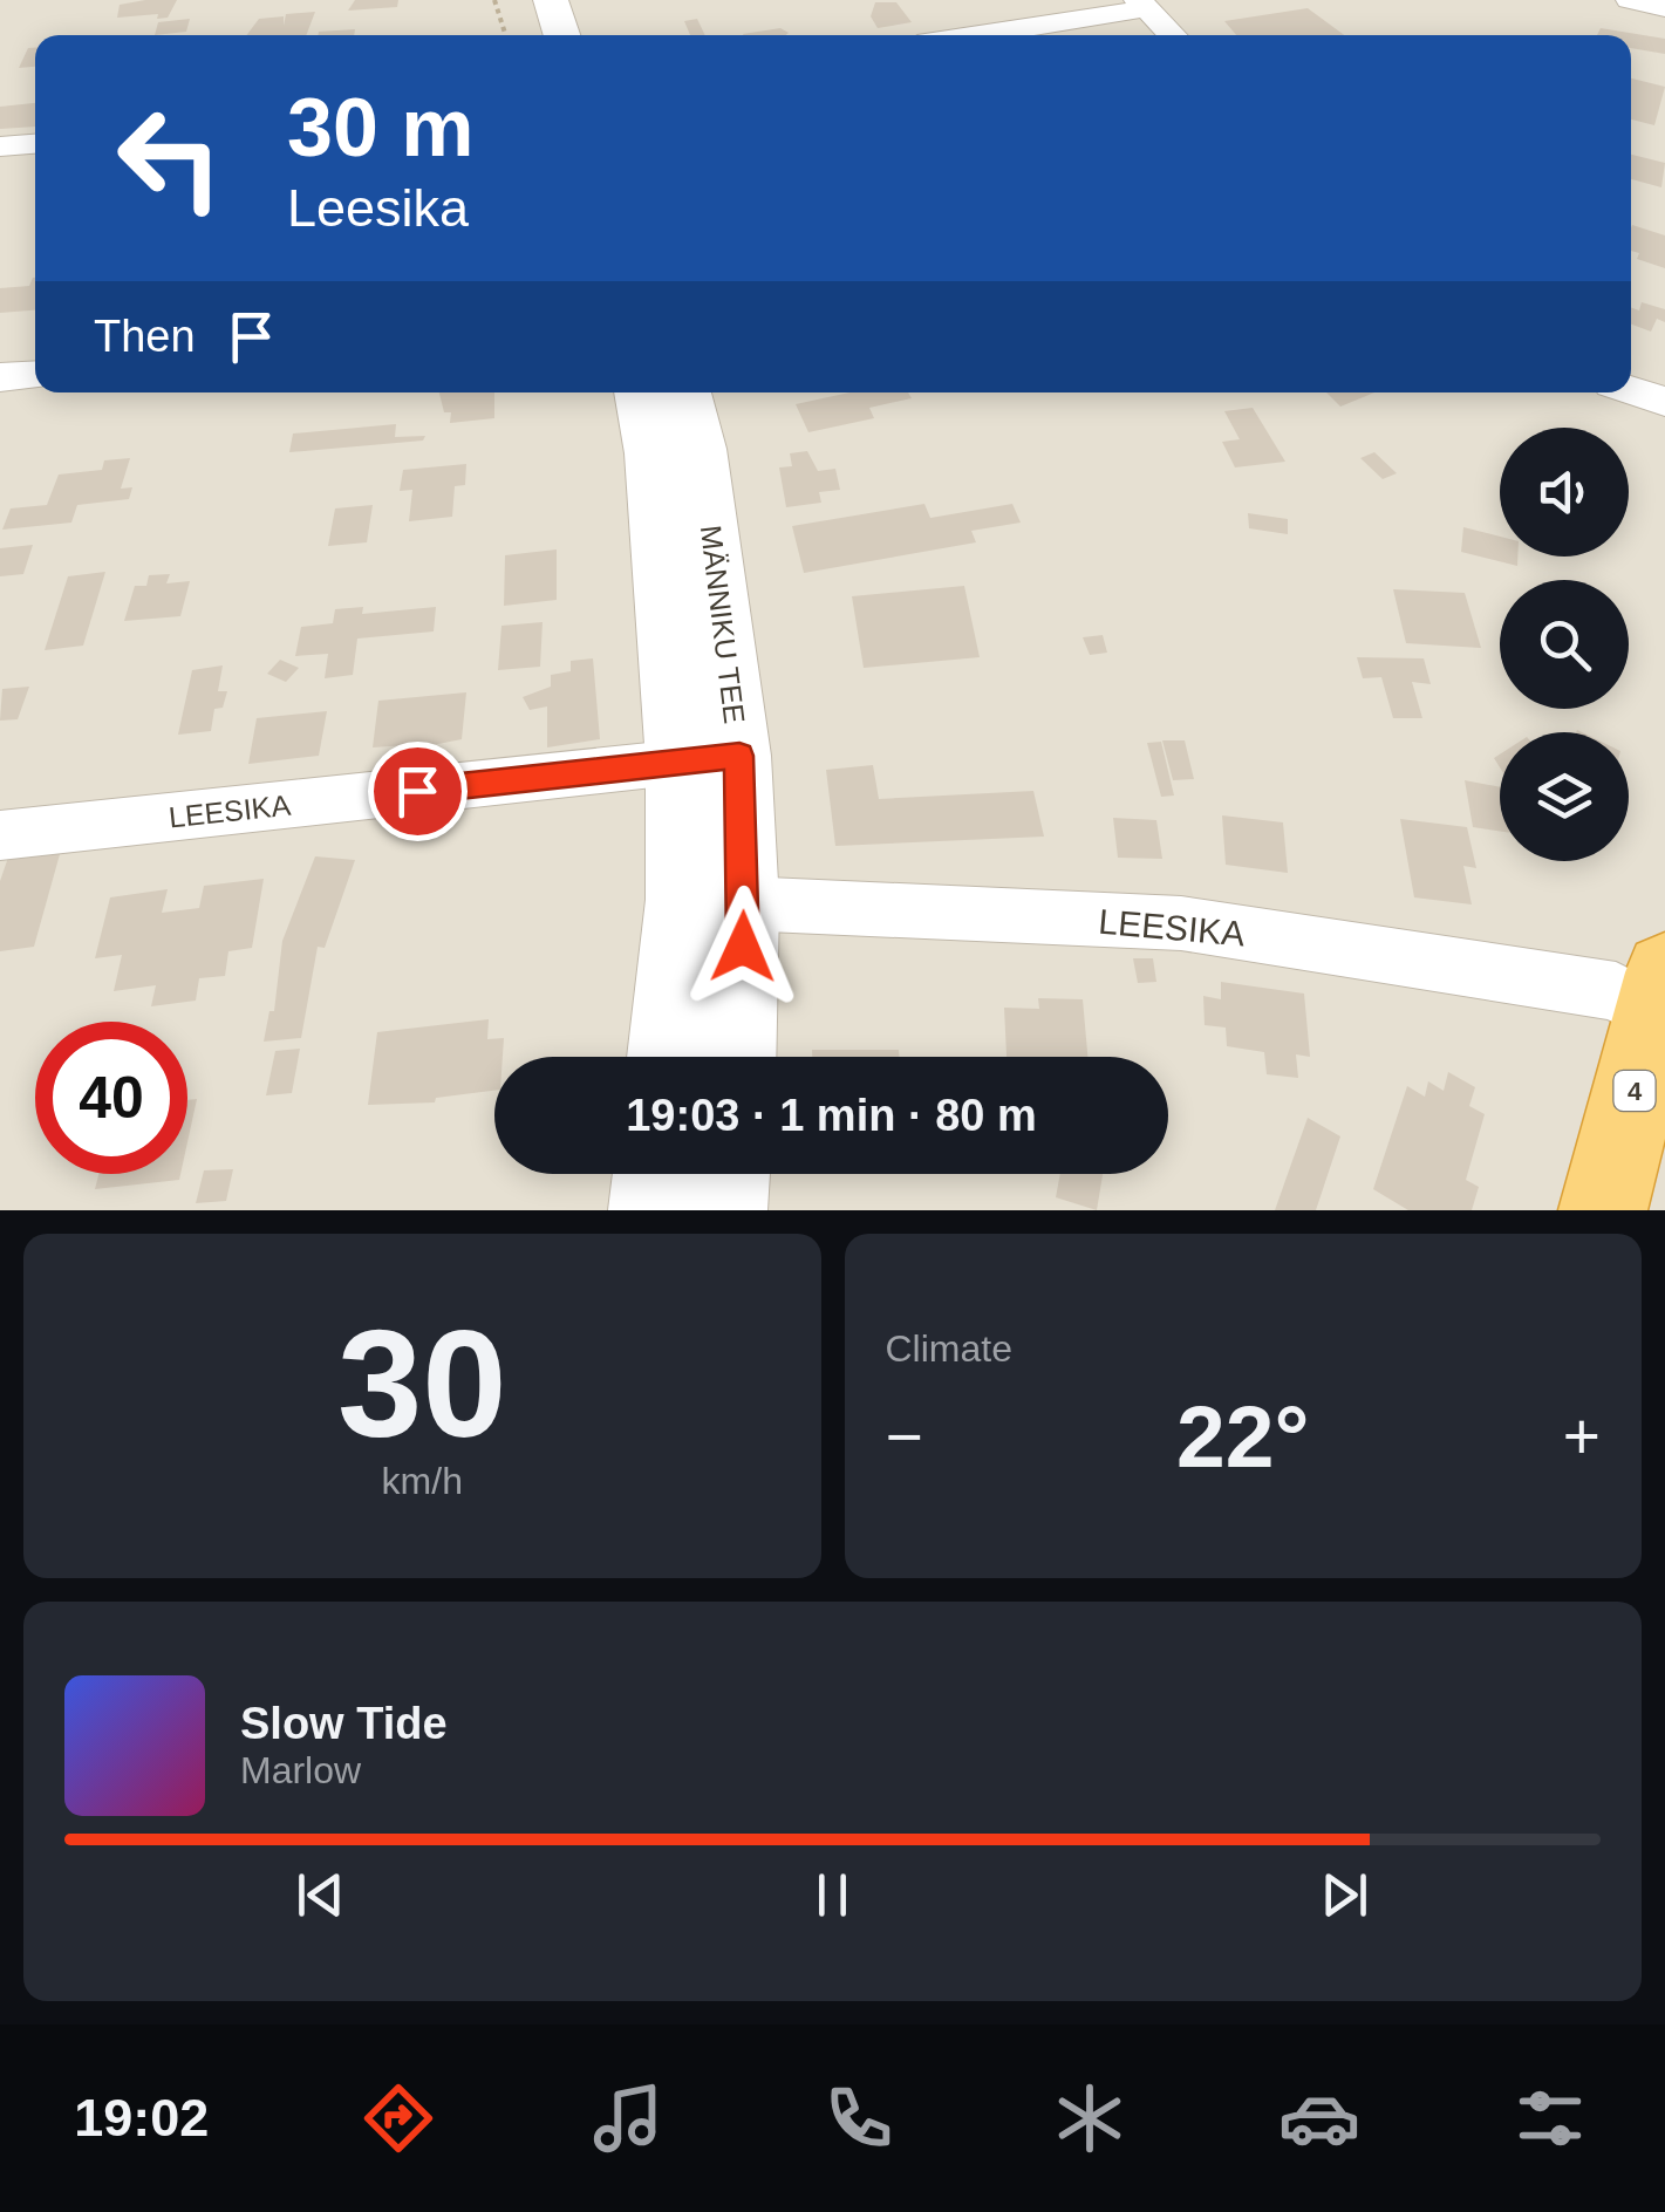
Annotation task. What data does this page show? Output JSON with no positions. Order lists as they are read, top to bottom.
{
  "streets": {
    "highway": ["4"],
    "street": ["MÄNNIKU TEE", "LEESIKA"]
  },
  "crossings": [
    ["MÄNNIKU TEE", "LEESIKA"],
    ["LEESIKA", "4"]
  ],
  "page": {
    "turn": ["30 m", "Leesika"],
    "then": "Then",
    "limit": "40",
    "trip": "19:03 · 1 min · 80 m",
    "tile": [
      ["30", "km/h"],
      "Climate"
    ],
    "heat": ["−", "22°", "+"],
    "song": ["Slow Tide", "Marlow"],
    "tabs": "19:02"
  }
}
